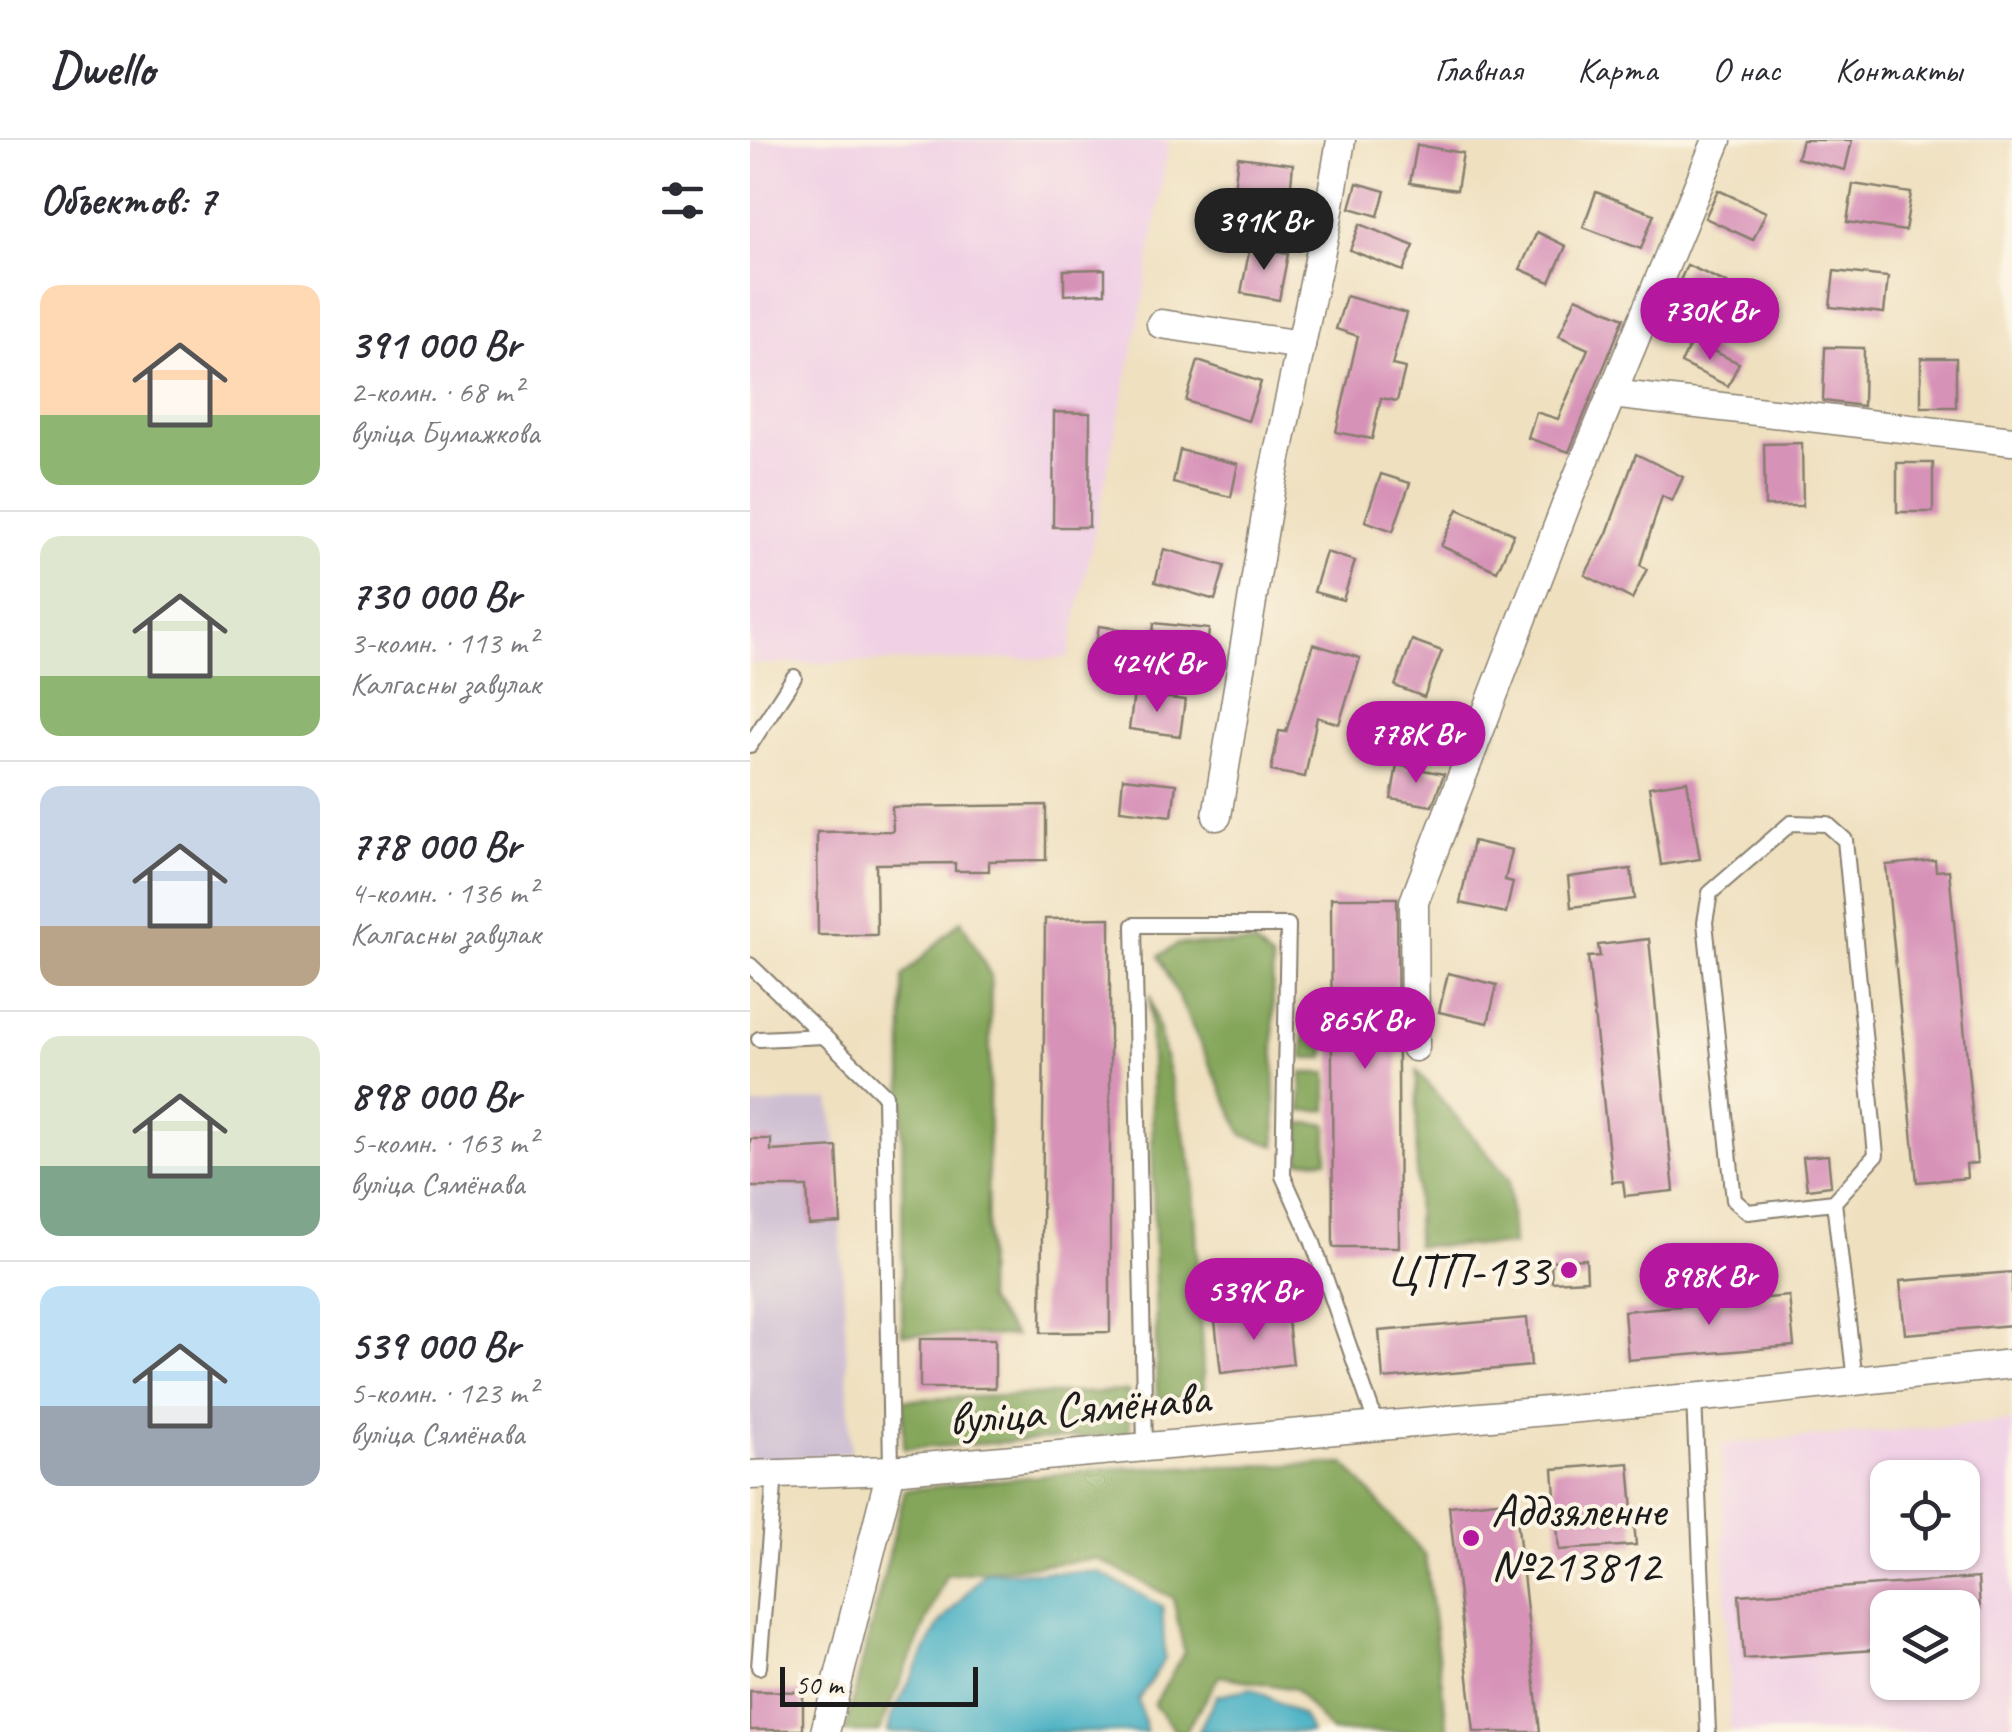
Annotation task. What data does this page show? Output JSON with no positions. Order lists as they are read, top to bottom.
{
  "streets": {
    "street": ["вуліца Сямёнава"]
  },
  "places": ["ЦТП-133", "Аддзяленне №213812"],
  "scale_bar": "50 m",
  "page": {
    "header": "Dwello",
    "nav": [
      "Главная",
      "Карта",
      "О нас",
      "Контакты"
    ],
    "heading": "Объектов: 7",
    "price": [
      "391K Br",
      "730K Br",
      "424K Br",
      "778K Br",
      "865K Br",
      "898K Br",
      "539K Br"
    ],
    "list": [
      {
        "name": "391 000 Br",
        "note": "2-комн. · 68 m² · вуліца Бумажкова"
      },
      {
        "name": "730 000 Br",
        "note": "3-комн. · 113 m² · Калгасны завулак"
      },
      {
        "name": "778 000 Br",
        "note": "4-комн. · 136 m² · Калгасны завулак"
      },
      {
        "name": "898 000 Br",
        "note": "5-комн. · 163 m² · вуліца Сямёнава"
      },
      {
        "name": "539 000 Br",
        "note": "5-комн. · 123 m² · вуліца Сямёнава"
      }
    ],
    "scale": "50 m"
  }
}
